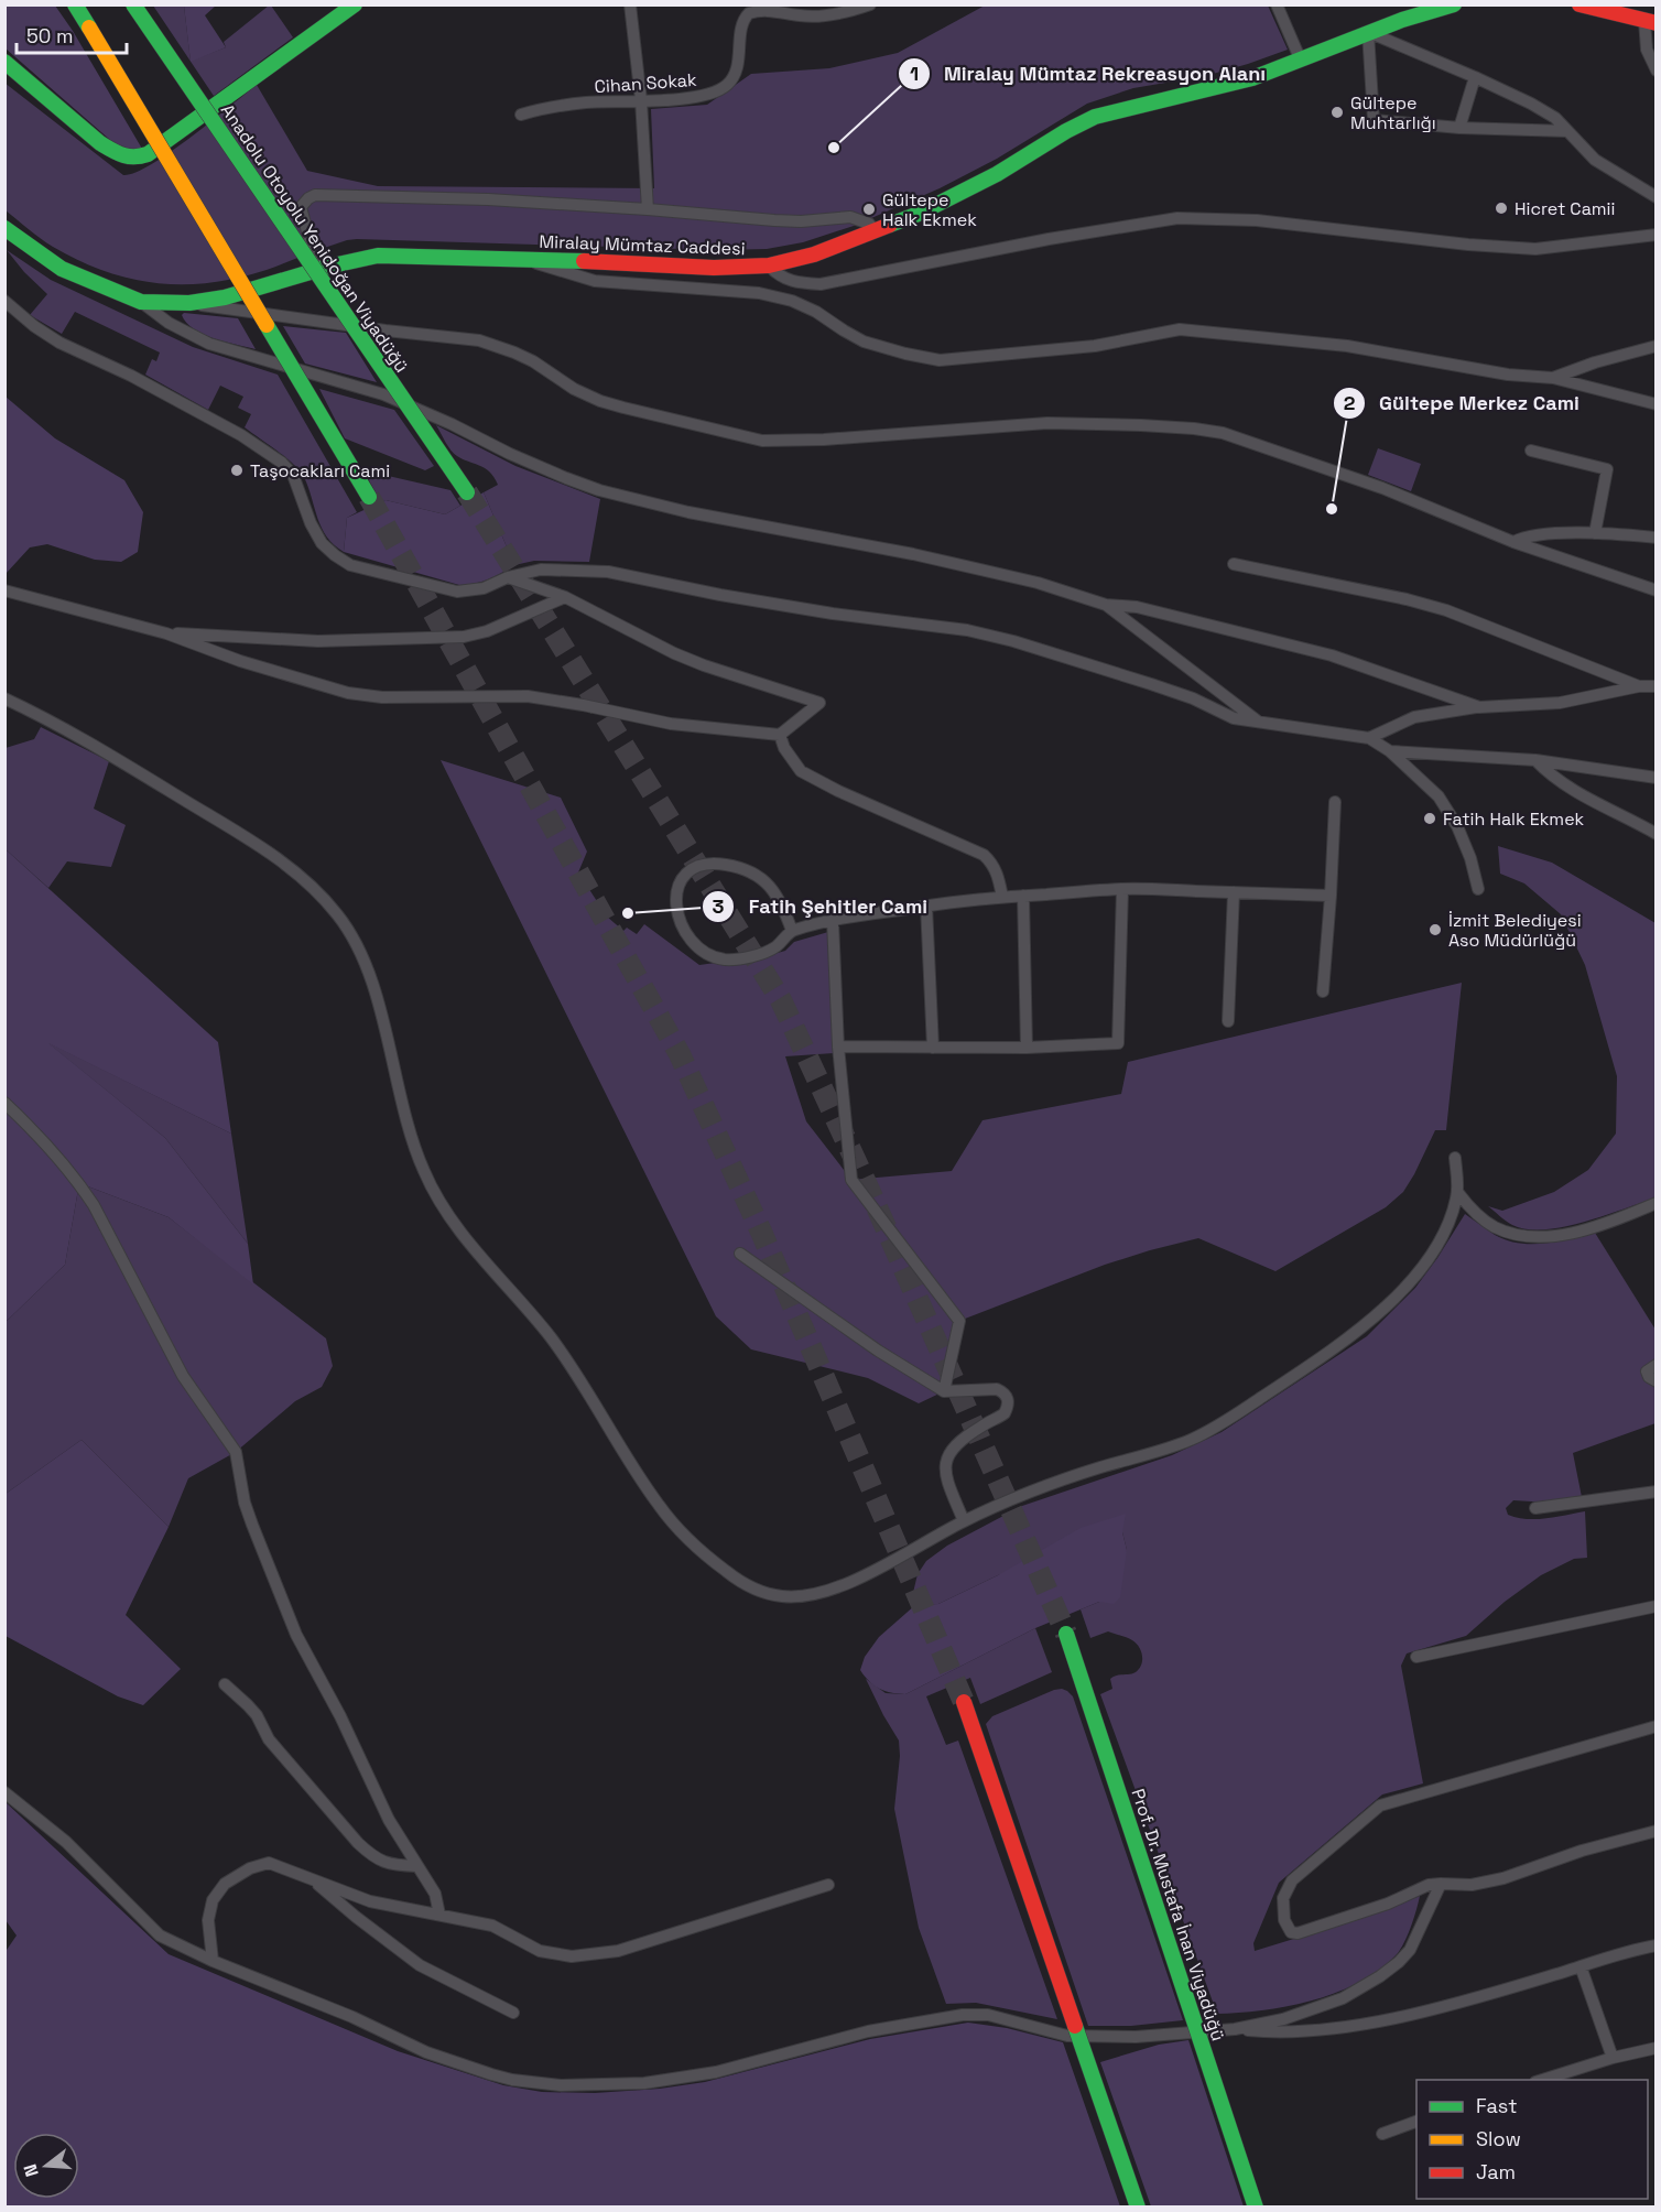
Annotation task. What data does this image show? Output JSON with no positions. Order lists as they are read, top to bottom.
{
  "streets": {
    "main road": ["Anadolu Otoyolu Yenidoğan Viyadüğü", "Miralay Mümtaz Caddesi", "Prof. Dr. Mustafa İnan Viyadüğü"],
    "street": ["Cihan Sokak"]
  },
  "places": [
    "Gültepe Muhtarlığı",
    "Miralay Mümtaz Rekreasyon Alanı",
    "Hicret Camii",
    "Gültepe Halk Ekmek",
    "Taşocakları Cami",
    "Gültepe Merkez Cami",
    "Fatih Halk Ekmek",
    "Fatih Şehitler Cami",
    "İzmit Belediyesi Aso Müdürlüğü"
  ],
  "legend": ["Fast", "Slow", "Jam"],
  "scale_bar": "50 m",
  "north": "left"
}
